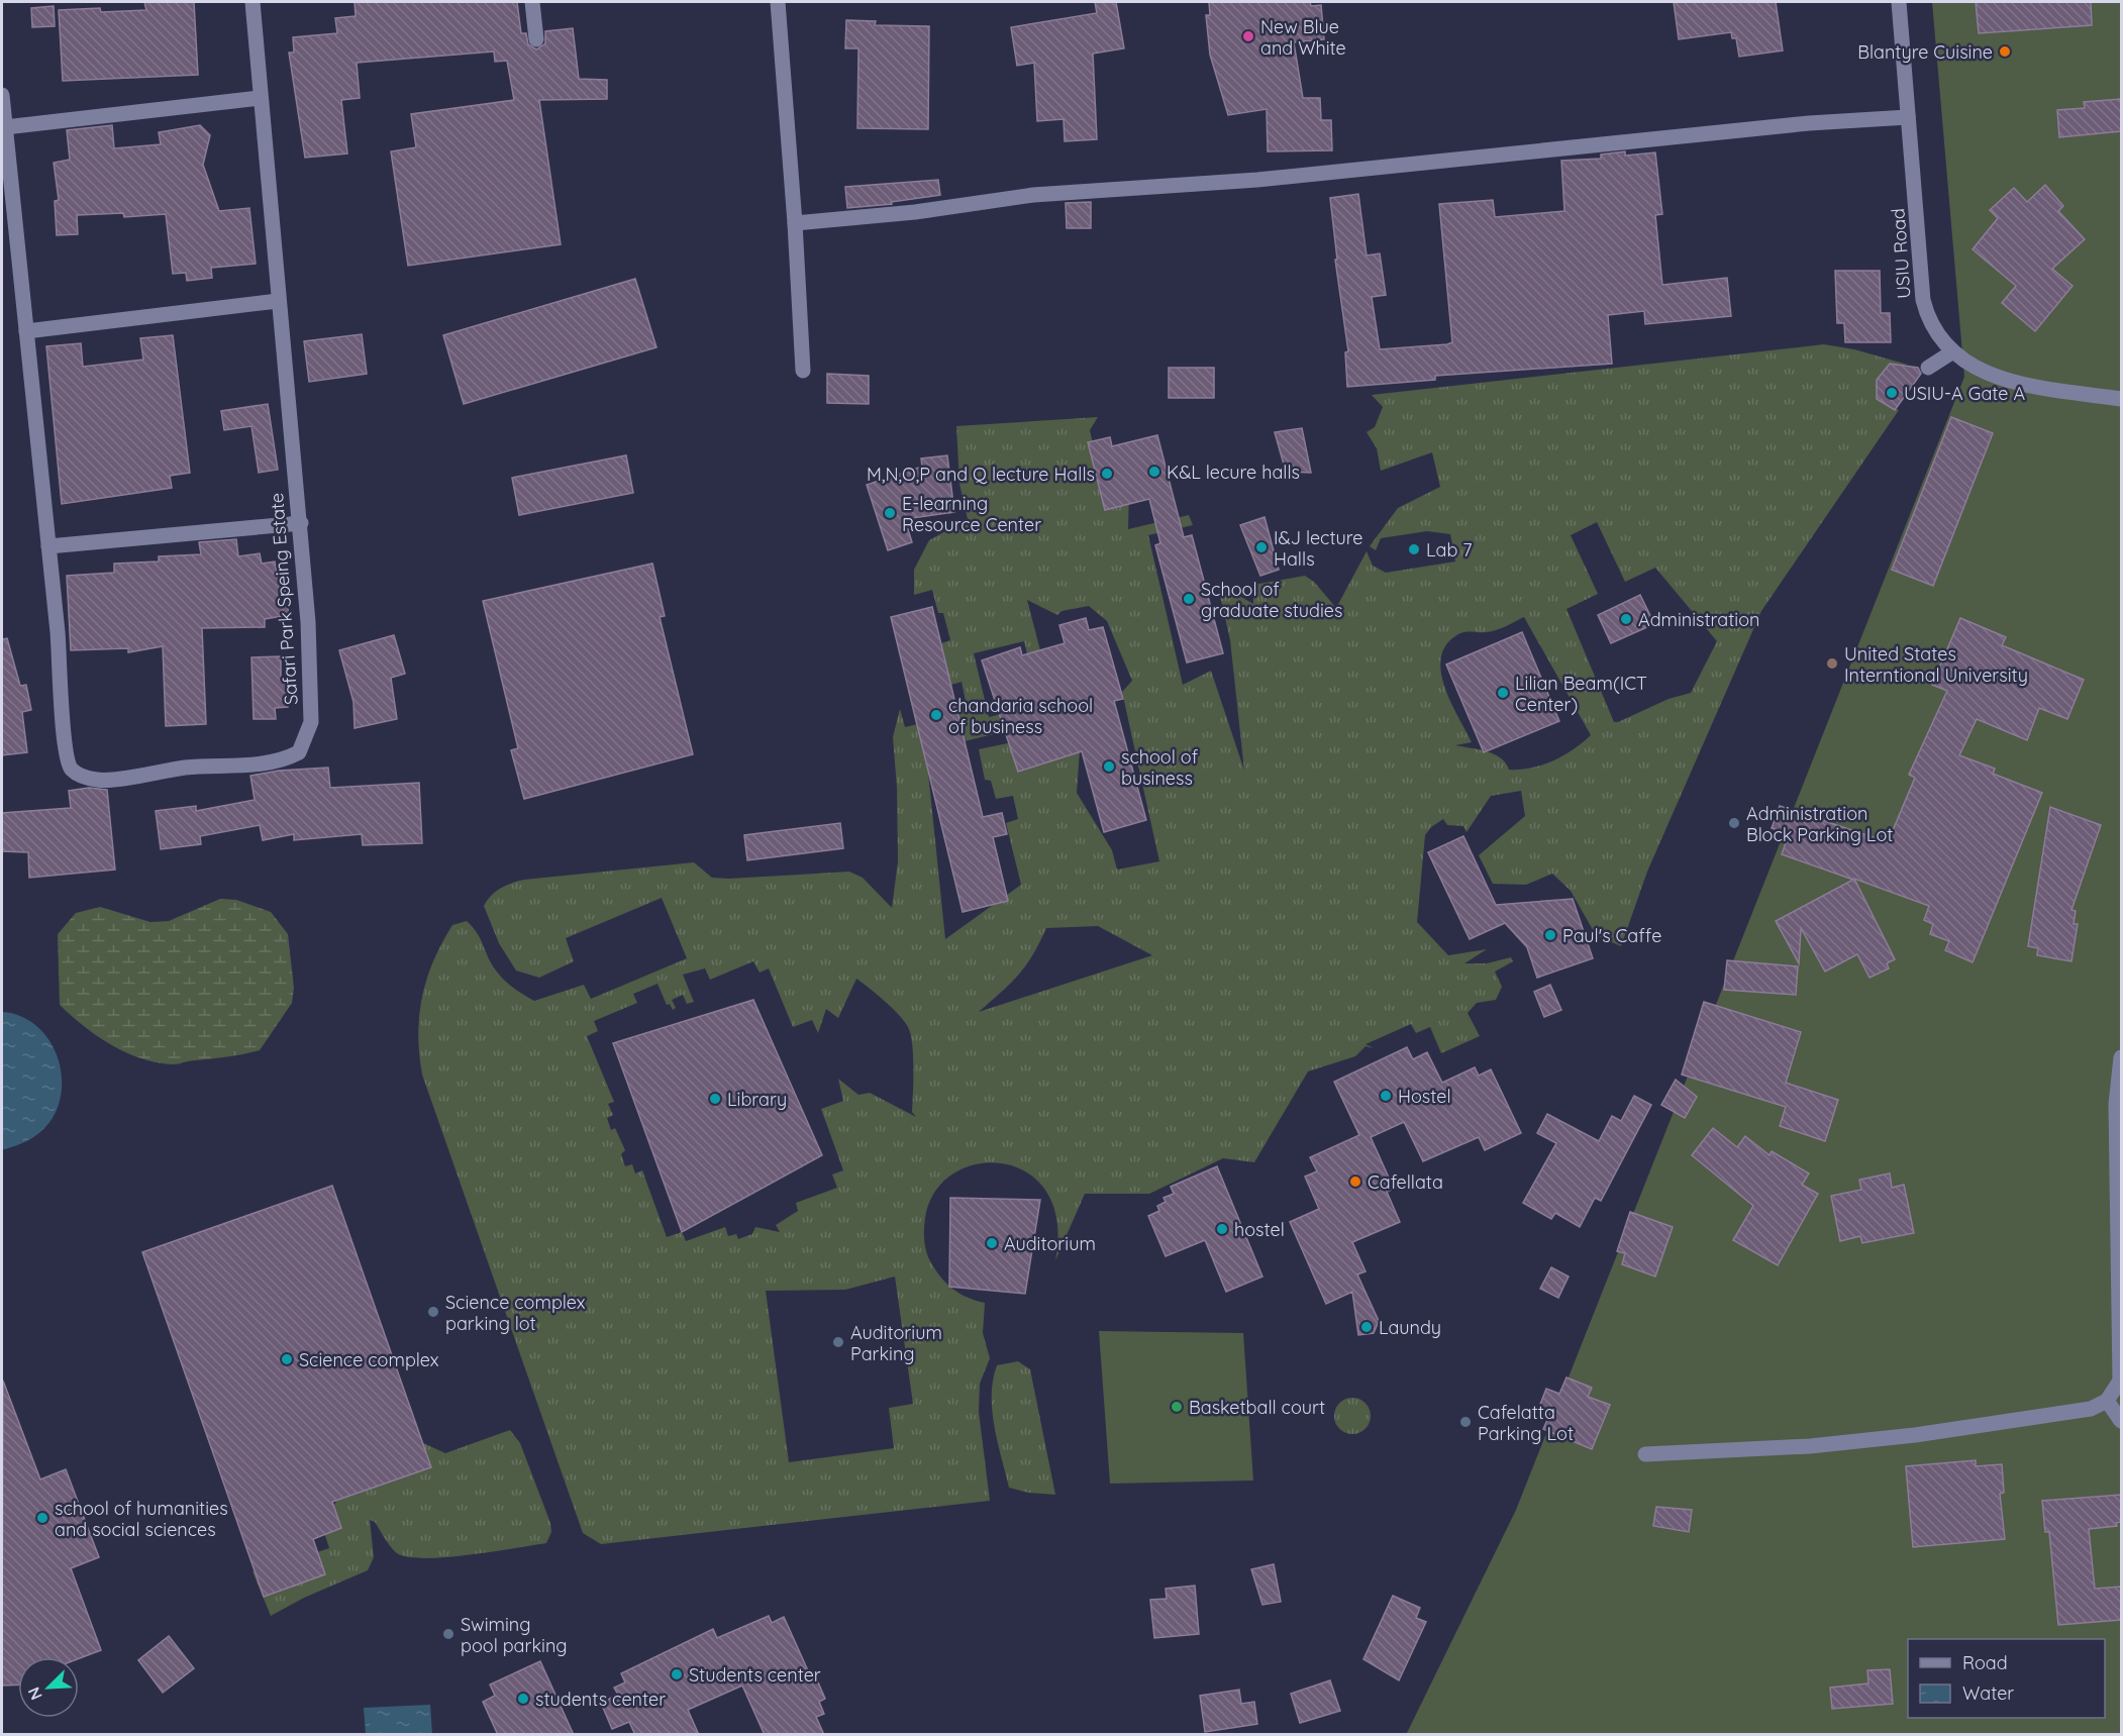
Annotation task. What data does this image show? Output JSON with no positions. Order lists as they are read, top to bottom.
{
  "streets": {
    "street": ["USIU Road", "Safari Park Speing Estate"]
  },
  "places": [
    "New Blue and White",
    "Blantyre Cuisine",
    "USIU-A Gate A",
    "K&L lecure halls",
    "M,N,O,P and Q lecture Halls",
    "E-learning Resource Center",
    "I&J lecture Halls",
    "Lab 7",
    "School of graduate studies",
    "Administration",
    "United States Interntional University",
    "Lilian Beam(ICT Center)",
    "chandaria school of business",
    "school of business",
    "Administration Block Parking Lot",
    "Paul's Caffe",
    "Hostel",
    "Library",
    "Cafellata",
    "hostel",
    "Auditorium",
    "Science complex parking lot",
    "Laundy",
    "Auditorium Parking",
    "Science complex",
    "Basketball court",
    "Cafelatta Parking Lot",
    "school of humanities and social sciences",
    "Swiming pool parking",
    "Students center",
    "students center"
  ],
  "legend": ["Road", "Water"],
  "north": "bottom left"
}
